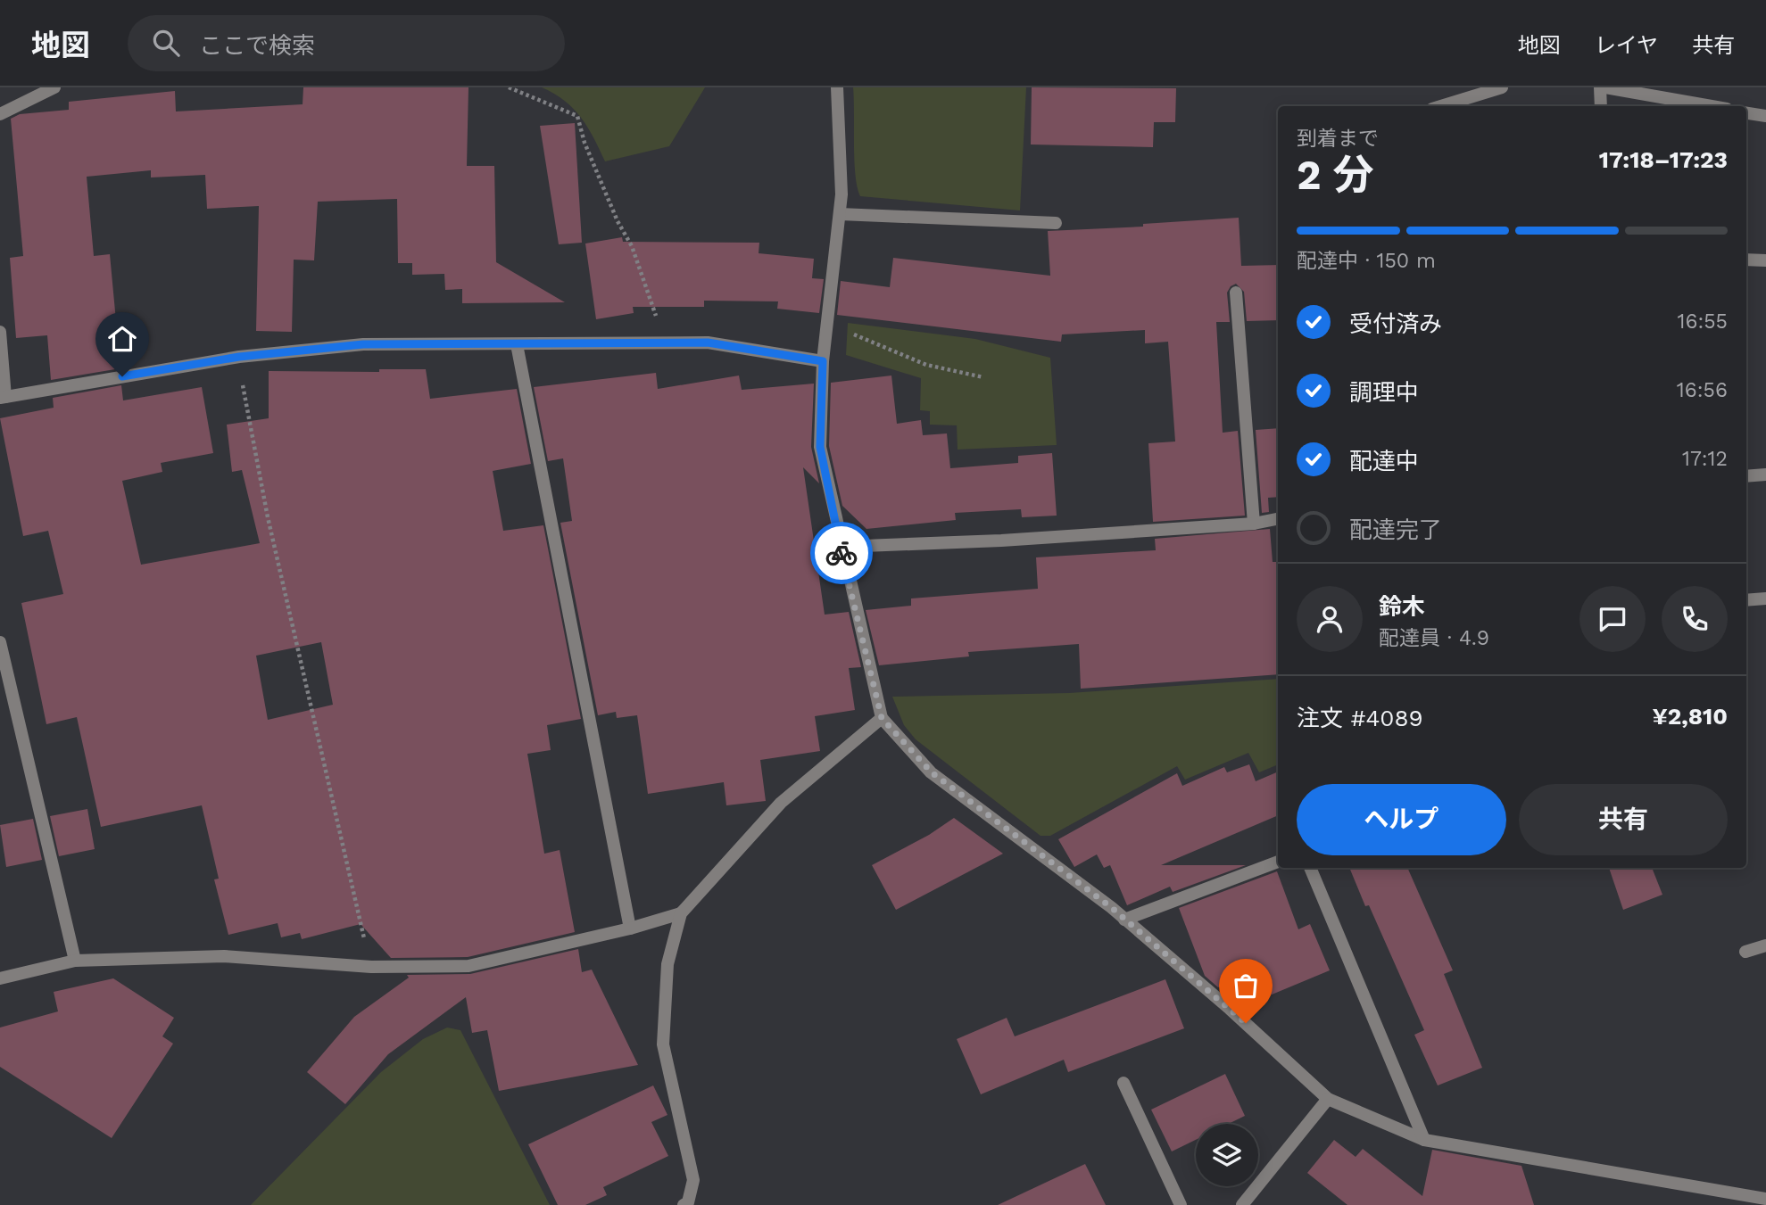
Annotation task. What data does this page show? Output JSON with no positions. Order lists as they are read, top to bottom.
{
  "page": {
    "header": "地図",
    "search": "ここで検索",
    "nav": ["地図", "レイヤ", "共有"],
    "heading": ["2 分", "到着まで", "17:18–17:23"],
    "panel": [
      "鈴木",
      "配達員 · 4.9",
      "注文 #4089",
      "¥2,810"
    ],
    "bar": "配達中 · 150 m",
    "list": [
      ["受付済み", "16:55"],
      ["調理中", "16:56"],
      ["配達中", "17:12"],
      "配達完了"
    ],
    "buttons": ["ヘルプ", "共有"]
  }
}
